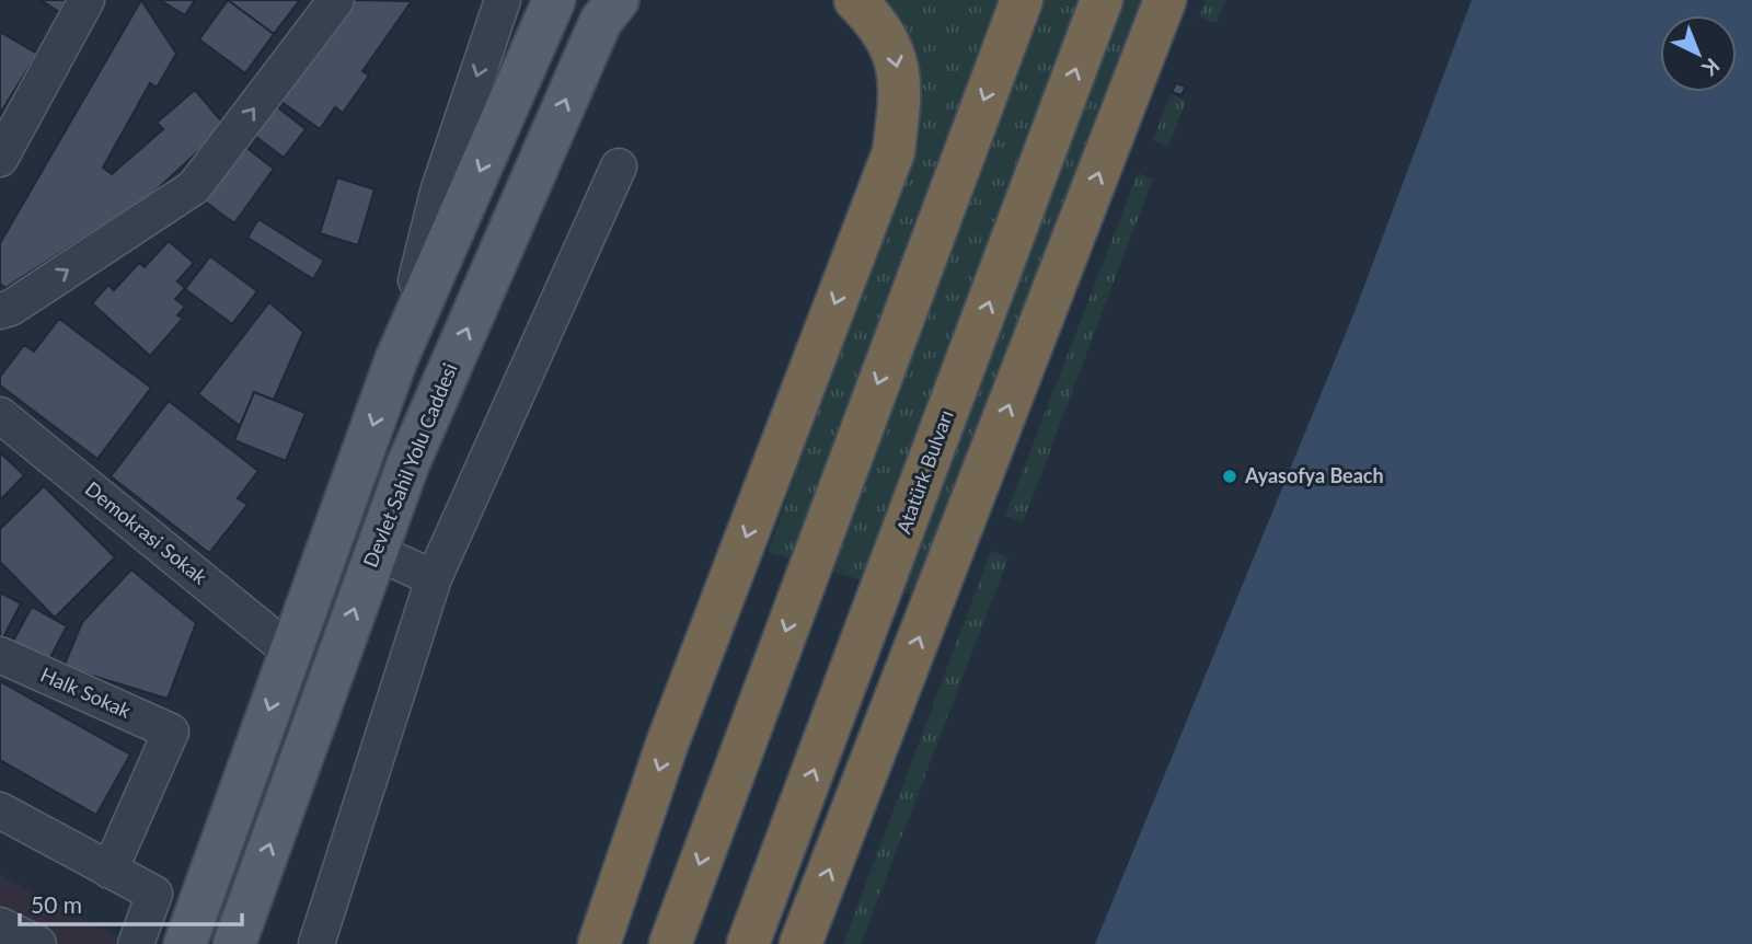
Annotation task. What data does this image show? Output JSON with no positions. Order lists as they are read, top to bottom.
{
  "streets": {
    "highway": ["Atatürk Bulvarı"],
    "main road": ["Devlet Sahil Yolu Caddesi"],
    "street": ["Demokrasi Sokak", "Halk Sokak"]
  },
  "places": ["Ayasofya Beach"],
  "scale_bar": "50 m",
  "north": "bottom right"
}
